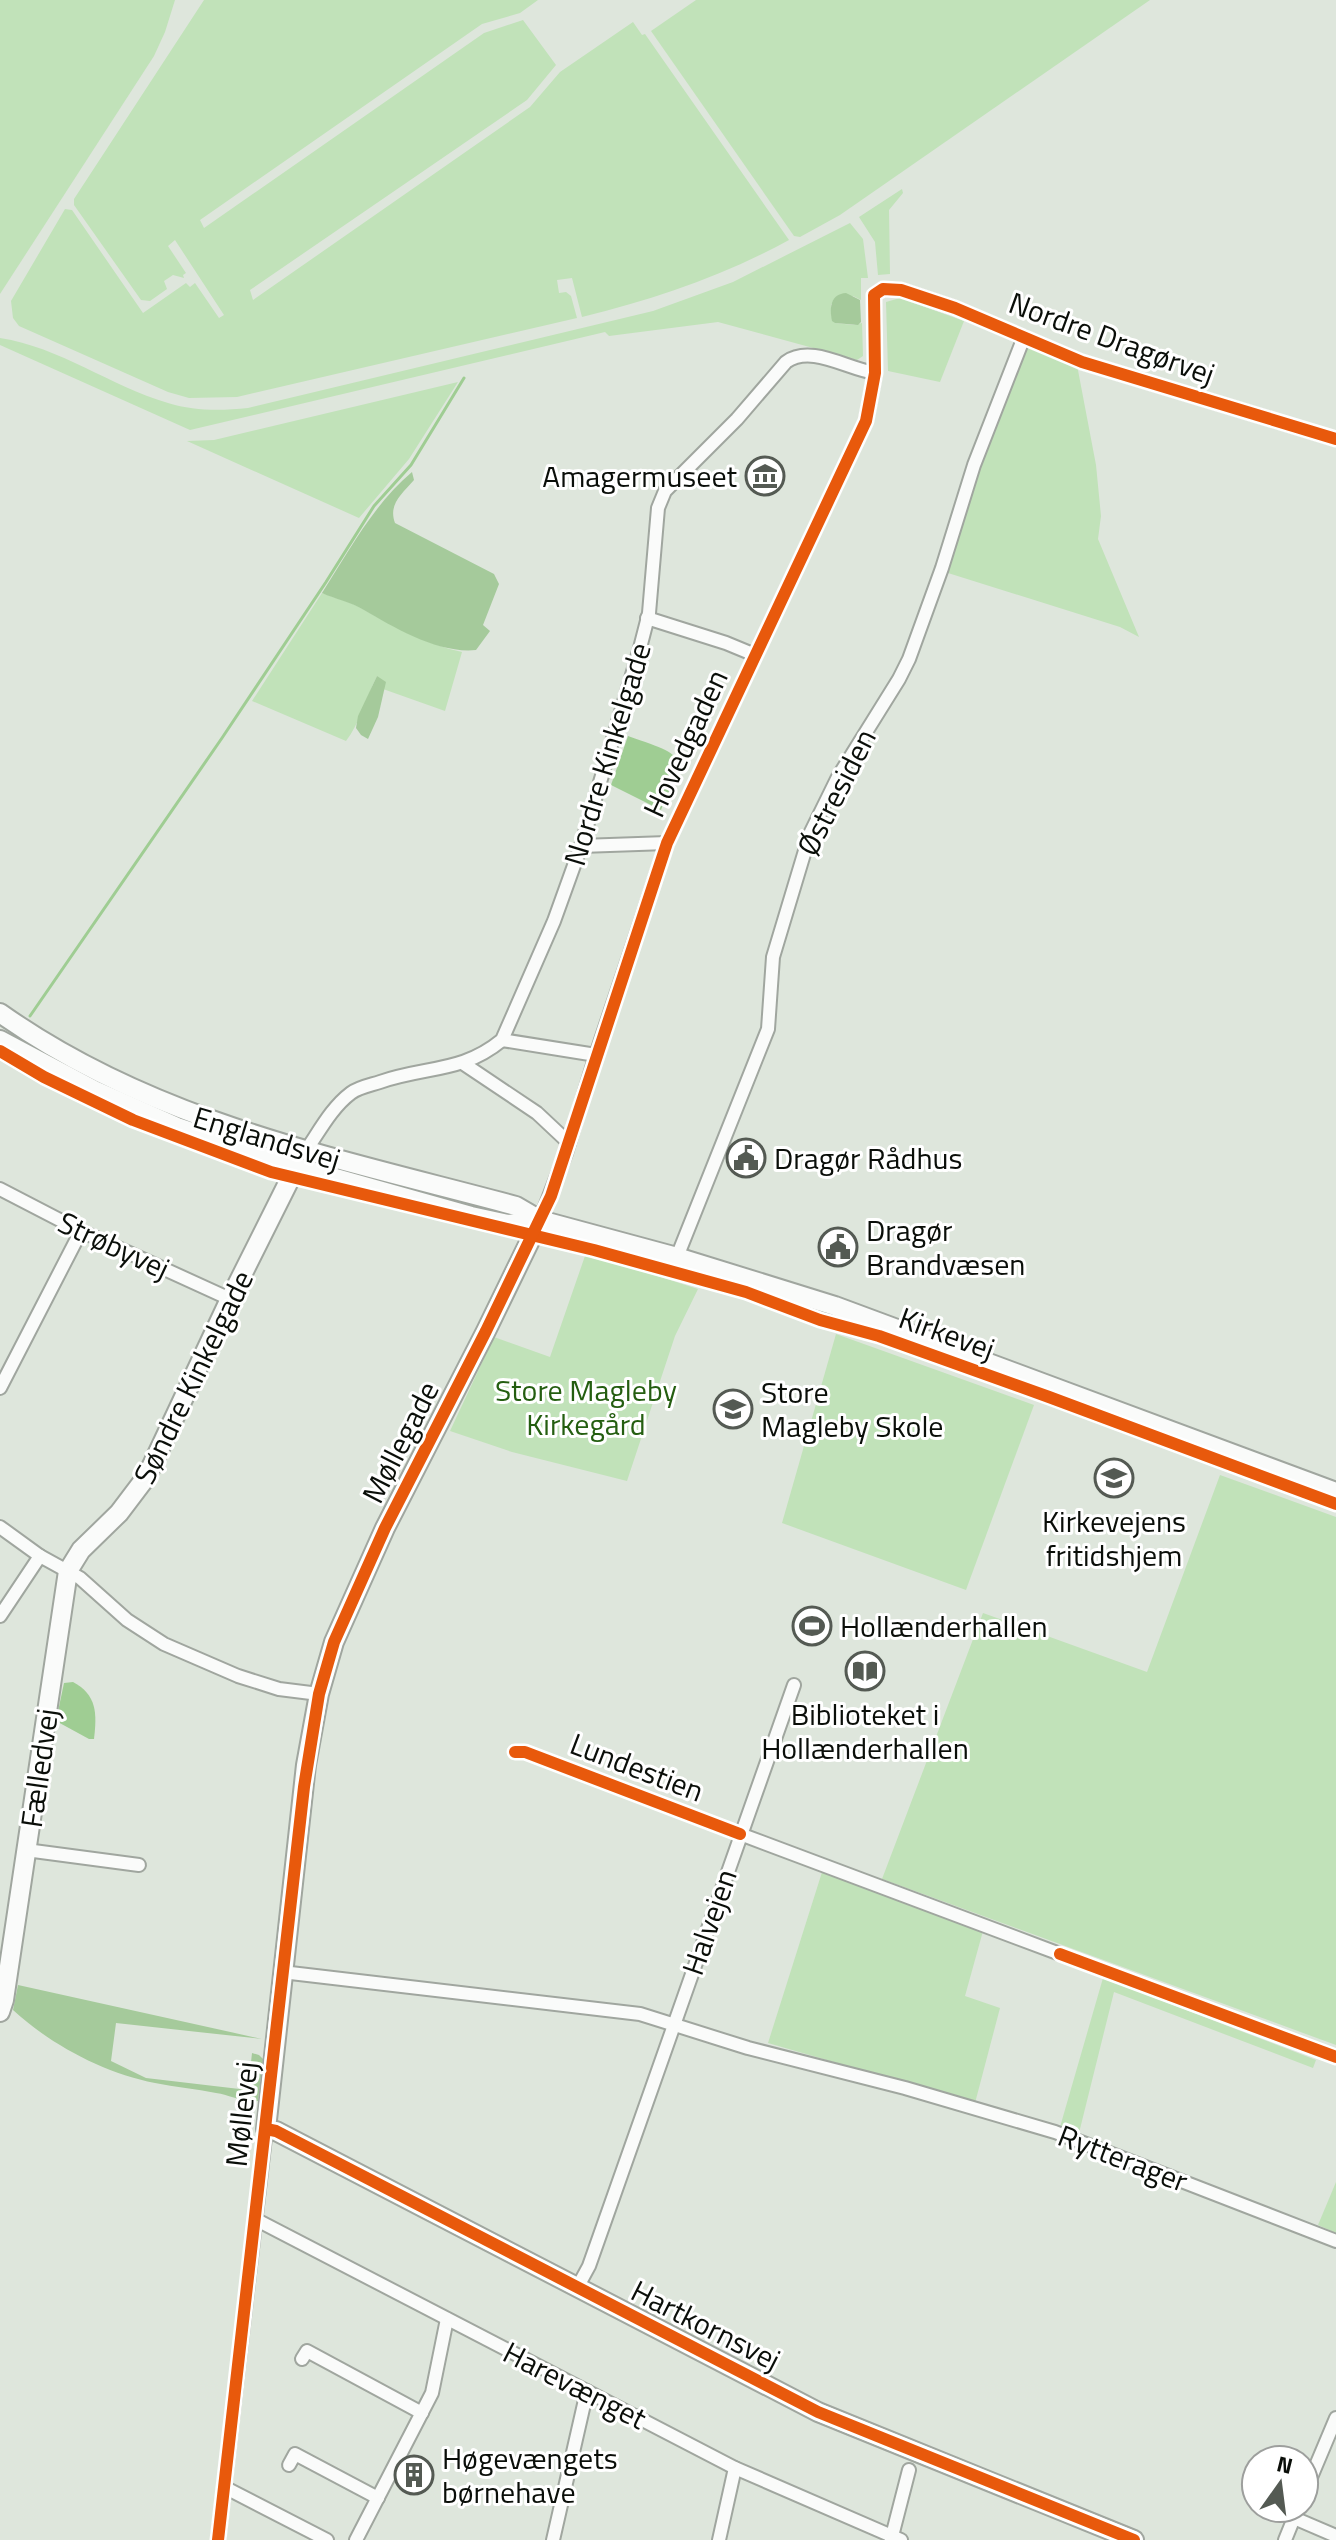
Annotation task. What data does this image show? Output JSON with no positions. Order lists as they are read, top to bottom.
{
  "streets": {
    "street": [
      "Nordre Dragørvej",
      "Hovedgaden",
      "Nordre Kinkelgade",
      "Østresiden",
      "Englandsvej",
      "Strøbyvej",
      "Kirkevej",
      "Søndre Kinkelgade",
      "Møllegade",
      "Fælledvej",
      "Halvejen",
      "Møllevej",
      "Rytterager",
      "Hartkornsvej",
      "Harevænget"
    ],
    "cycle path": ["Lundestien"]
  },
  "crossings": [
    ["Nordre Dragørvej", "Hovedgaden"],
    ["Nordre Dragørvej", "Østresiden"],
    ["Hovedgaden", "Nordre Kinkelgade"],
    ["Hovedgaden", "Englandsvej"],
    ["Hovedgaden", "Kirkevej"],
    ["Hovedgaden", "Møllegade"],
    ["Østresiden", "Kirkevej"],
    ["Englandsvej", "Kirkevej"],
    ["Englandsvej", "Søndre Kinkelgade"],
    ["Englandsvej", "Møllegade"],
    ["Strøbyvej", "Søndre Kinkelgade"],
    ["Kirkevej", "Møllegade"],
    ["Søndre Kinkelgade", "Fælledvej"],
    ["Møllegade", "Møllevej"],
    ["Halvejen", "Rytterager"],
    ["Halvejen", "Hartkornsvej"],
    ["Møllevej", "Hartkornsvej"],
    ["Møllevej", "Harevænget"]
  ],
  "parks": ["Store Magleby Kirkegård"],
  "places": {
    "museum": ["Amagermuseet"],
    "public building": ["Dragør Rådhus", "Dragør Brandvæsen"],
    "school or university": ["Store Magleby Skole", "Kirkevejens fritidshjem"],
    "sports": ["Hollænderhallen"],
    "library": ["Biblioteket i Hollænderhallen"],
    "building": ["Høgevængets børnehave"]
  },
  "north": "top"
}
